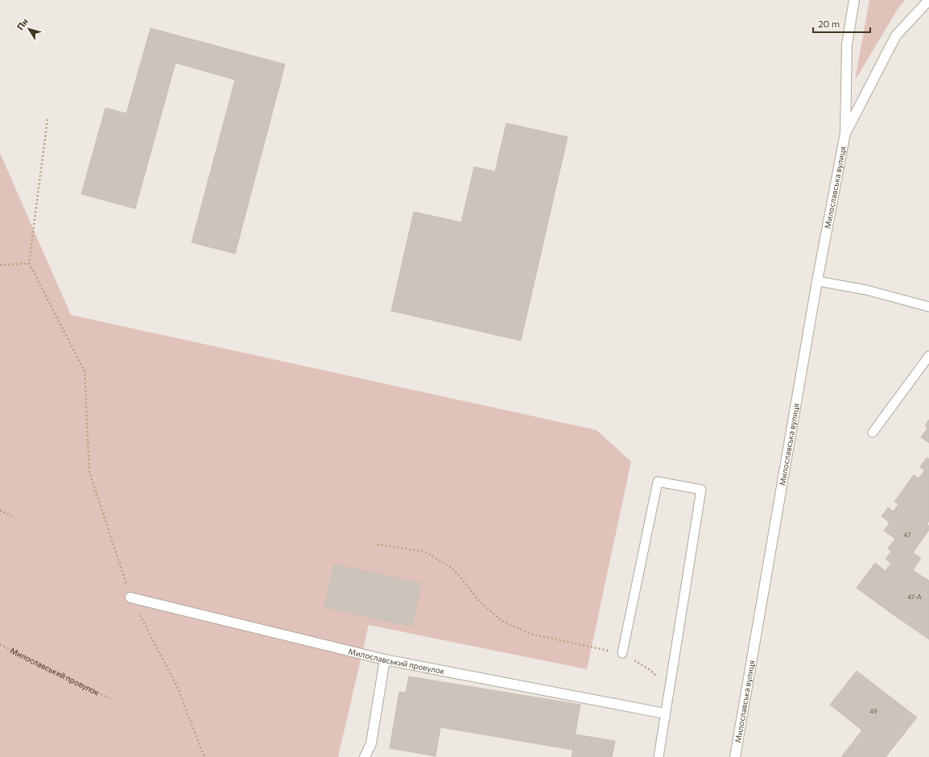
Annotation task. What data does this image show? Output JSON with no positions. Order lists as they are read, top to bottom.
{
  "streets": {
    "main road": ["Милославська вулиця", "Милославський провулок"]
  },
  "house_numbers": ["47", "47-А", "49"],
  "scale_bar": "20 m",
  "north": "top left"
}
